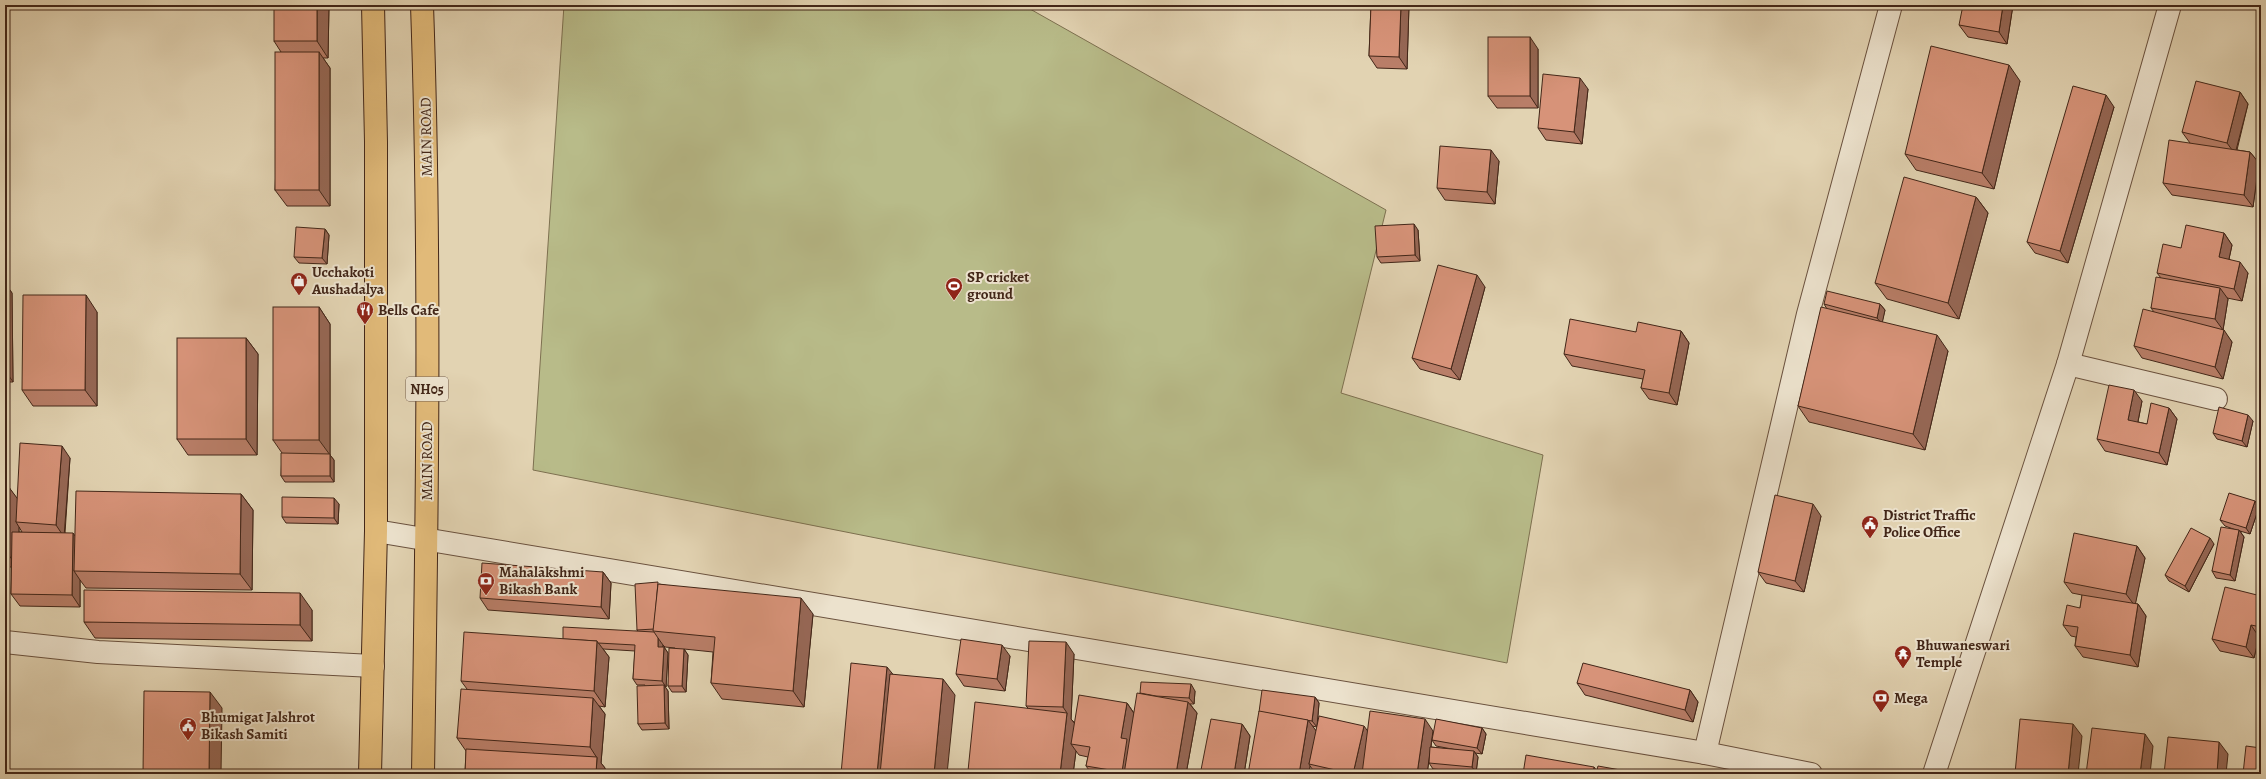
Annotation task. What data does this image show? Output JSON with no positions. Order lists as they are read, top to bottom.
{
  "streets": {
    "main road": ["MAIN ROAD", "NH05"]
  },
  "places": {
    "shop": ["Ucchakoti Aushadalya"],
    "sports": ["SP cricket ground"],
    "restaurant": ["Bells Cafe"],
    "public building": ["District Traffic Police Office", "Bhumigat Jalshrot Bikash Samiti"],
    "bank": ["Mahalakshmi Bikash Bank", "Mega"],
    "temple": ["Bhuwaneswari Temple"]
  }
}
